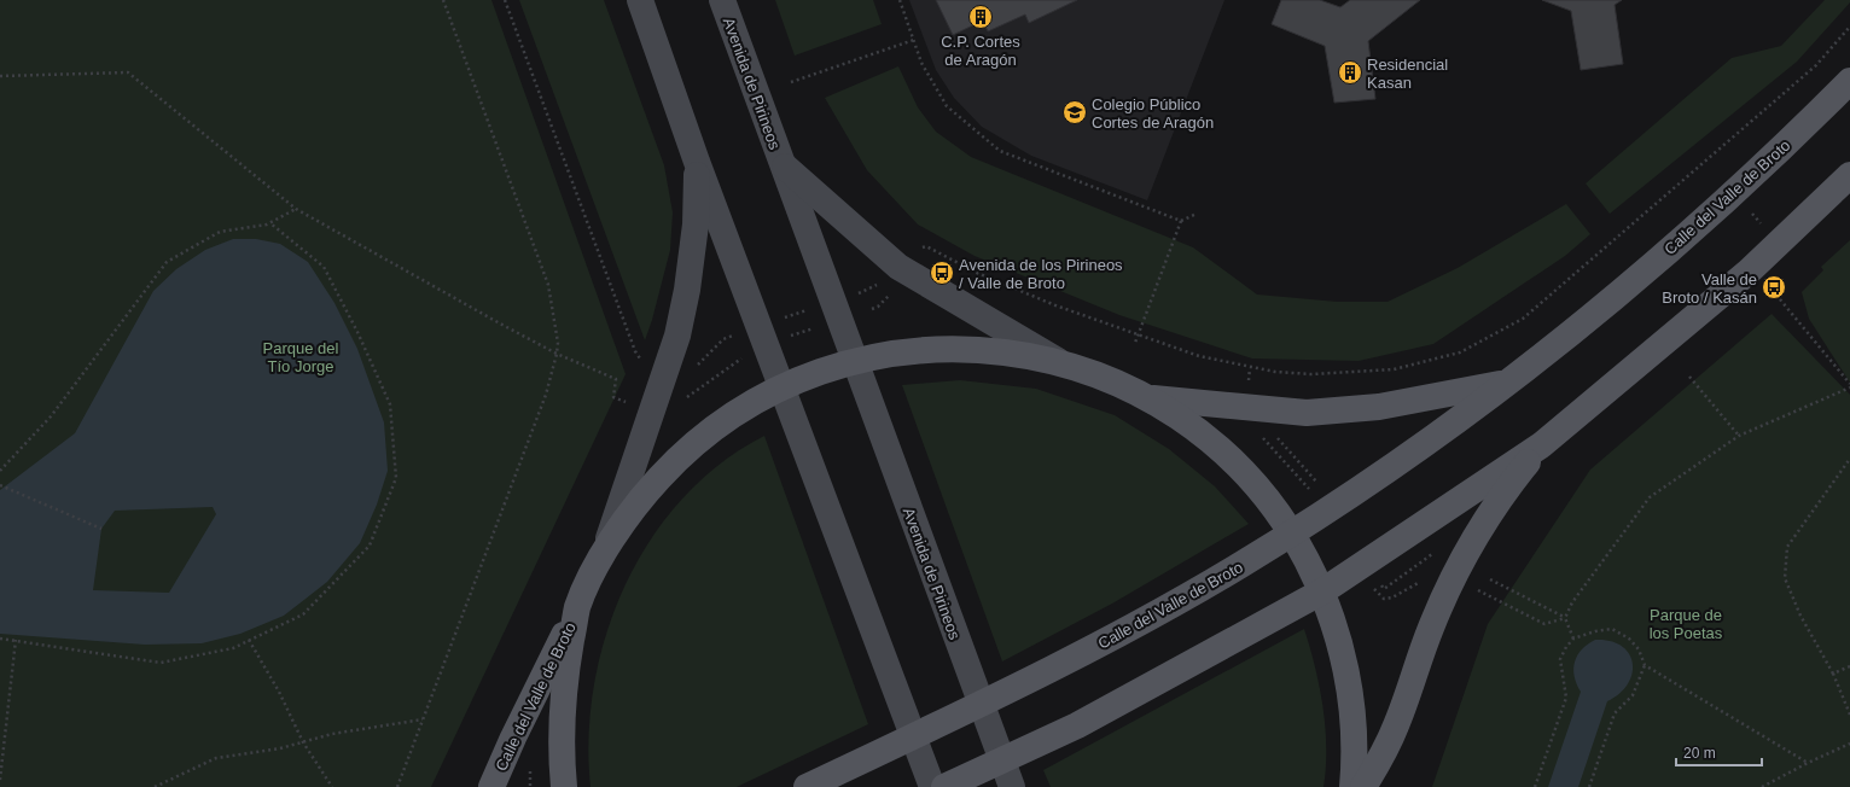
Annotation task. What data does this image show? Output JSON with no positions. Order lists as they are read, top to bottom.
{
  "streets": {
    "main road": ["Avenida de Pirineos", "Calle del Valle de Broto"]
  },
  "crossings": [
    ["Avenida de Pirineos", "Calle del Valle de Broto"]
  ],
  "parks": ["Parque del Tío Jorge", "Parque de los Poetas"],
  "places": {
    "building": ["C.P. Cortes de Aragón", "Residencial Kasan"],
    "school or university": ["Colegio Público Cortes de Aragón"],
    "bus stop": ["Avenida de los Pirineos / Valle de Broto", "Valle de Broto / Kasán"]
  },
  "scale_bar": "20 m"
}
